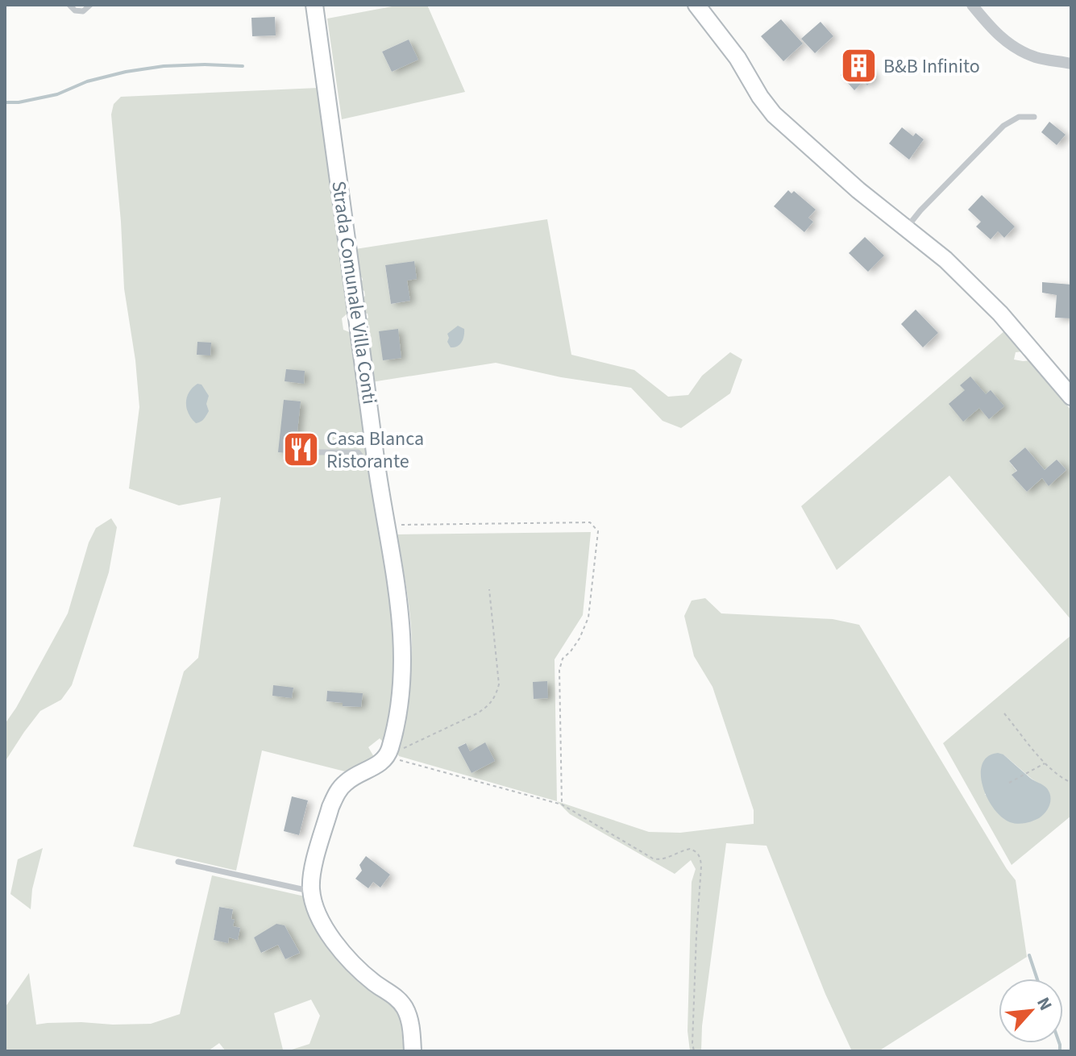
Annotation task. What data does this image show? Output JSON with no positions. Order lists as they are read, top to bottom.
{
  "streets": {
    "street": ["Strada Comunale Villa Conti"]
  },
  "places": {
    "building": ["B&B Infinito"],
    "restaurant": ["Casa Blanca Ristorante"]
  },
  "north": "top right"
}
